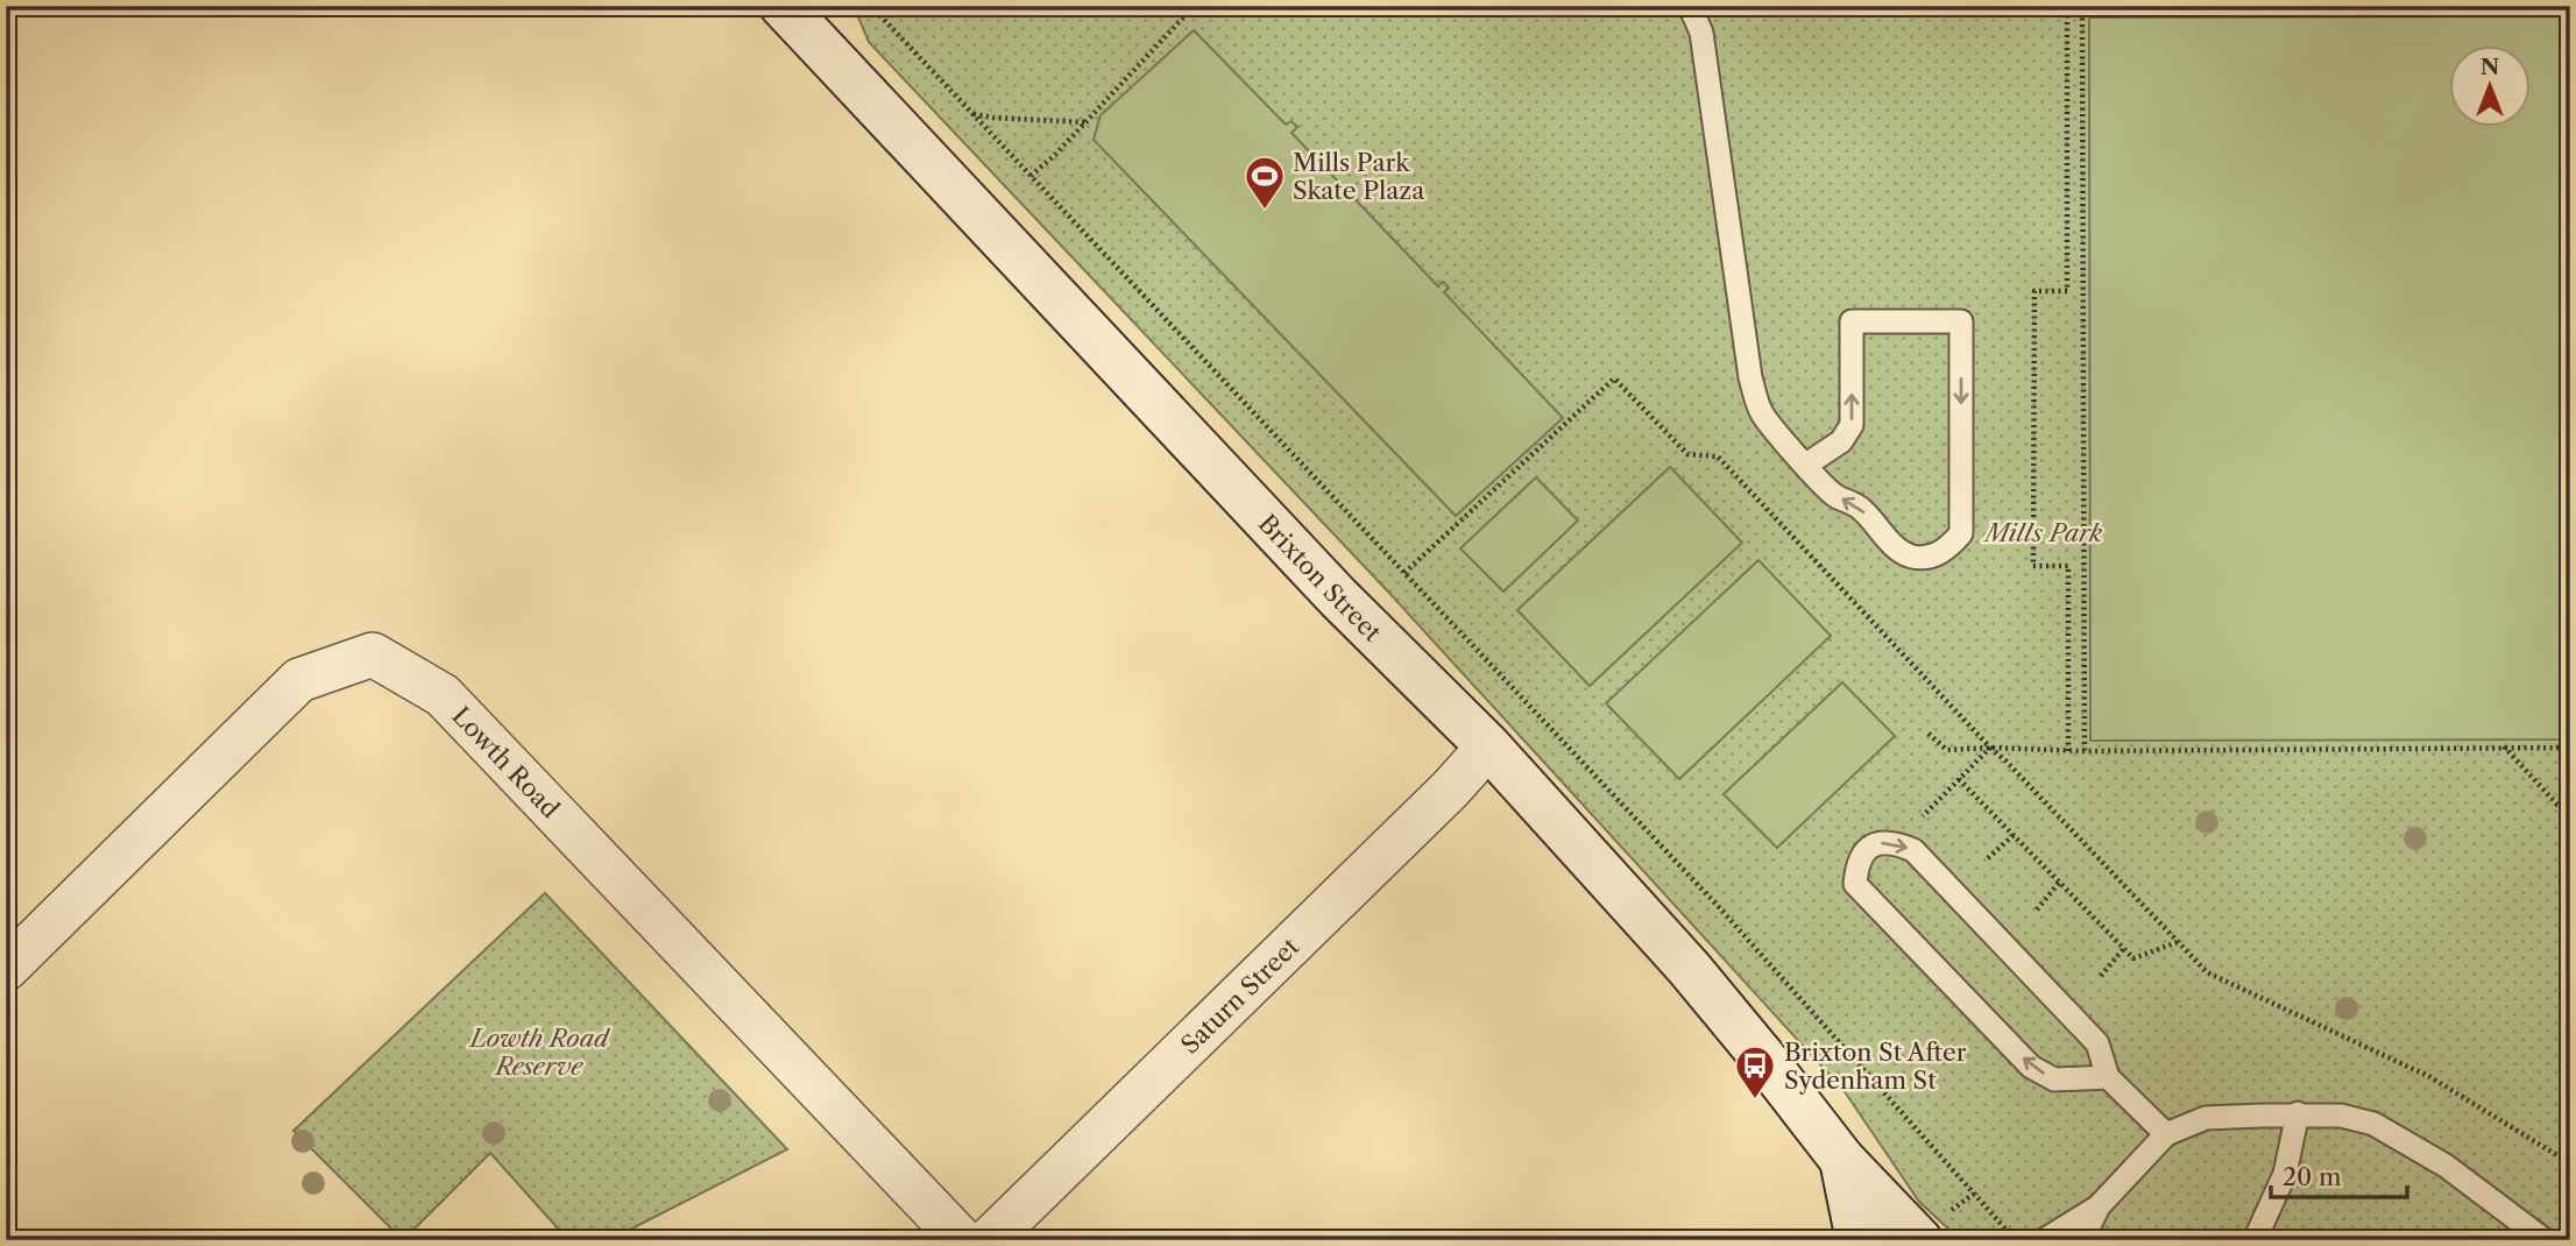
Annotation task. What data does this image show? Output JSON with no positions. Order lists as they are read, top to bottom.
{
  "streets": {
    "main road": ["Brixton Street"],
    "street": ["Lowth Road", "Saturn Street"]
  },
  "crossings": [
    ["Brixton Street", "Saturn Street"]
  ],
  "parks": ["Mills Park", "Lowth Road Reserve"],
  "places": {
    "sports": ["Mills Park Skate Plaza"],
    "bus stop": ["Brixton St After Sydenham St"]
  },
  "scale_bar": "20 m",
  "north": "top"
}
